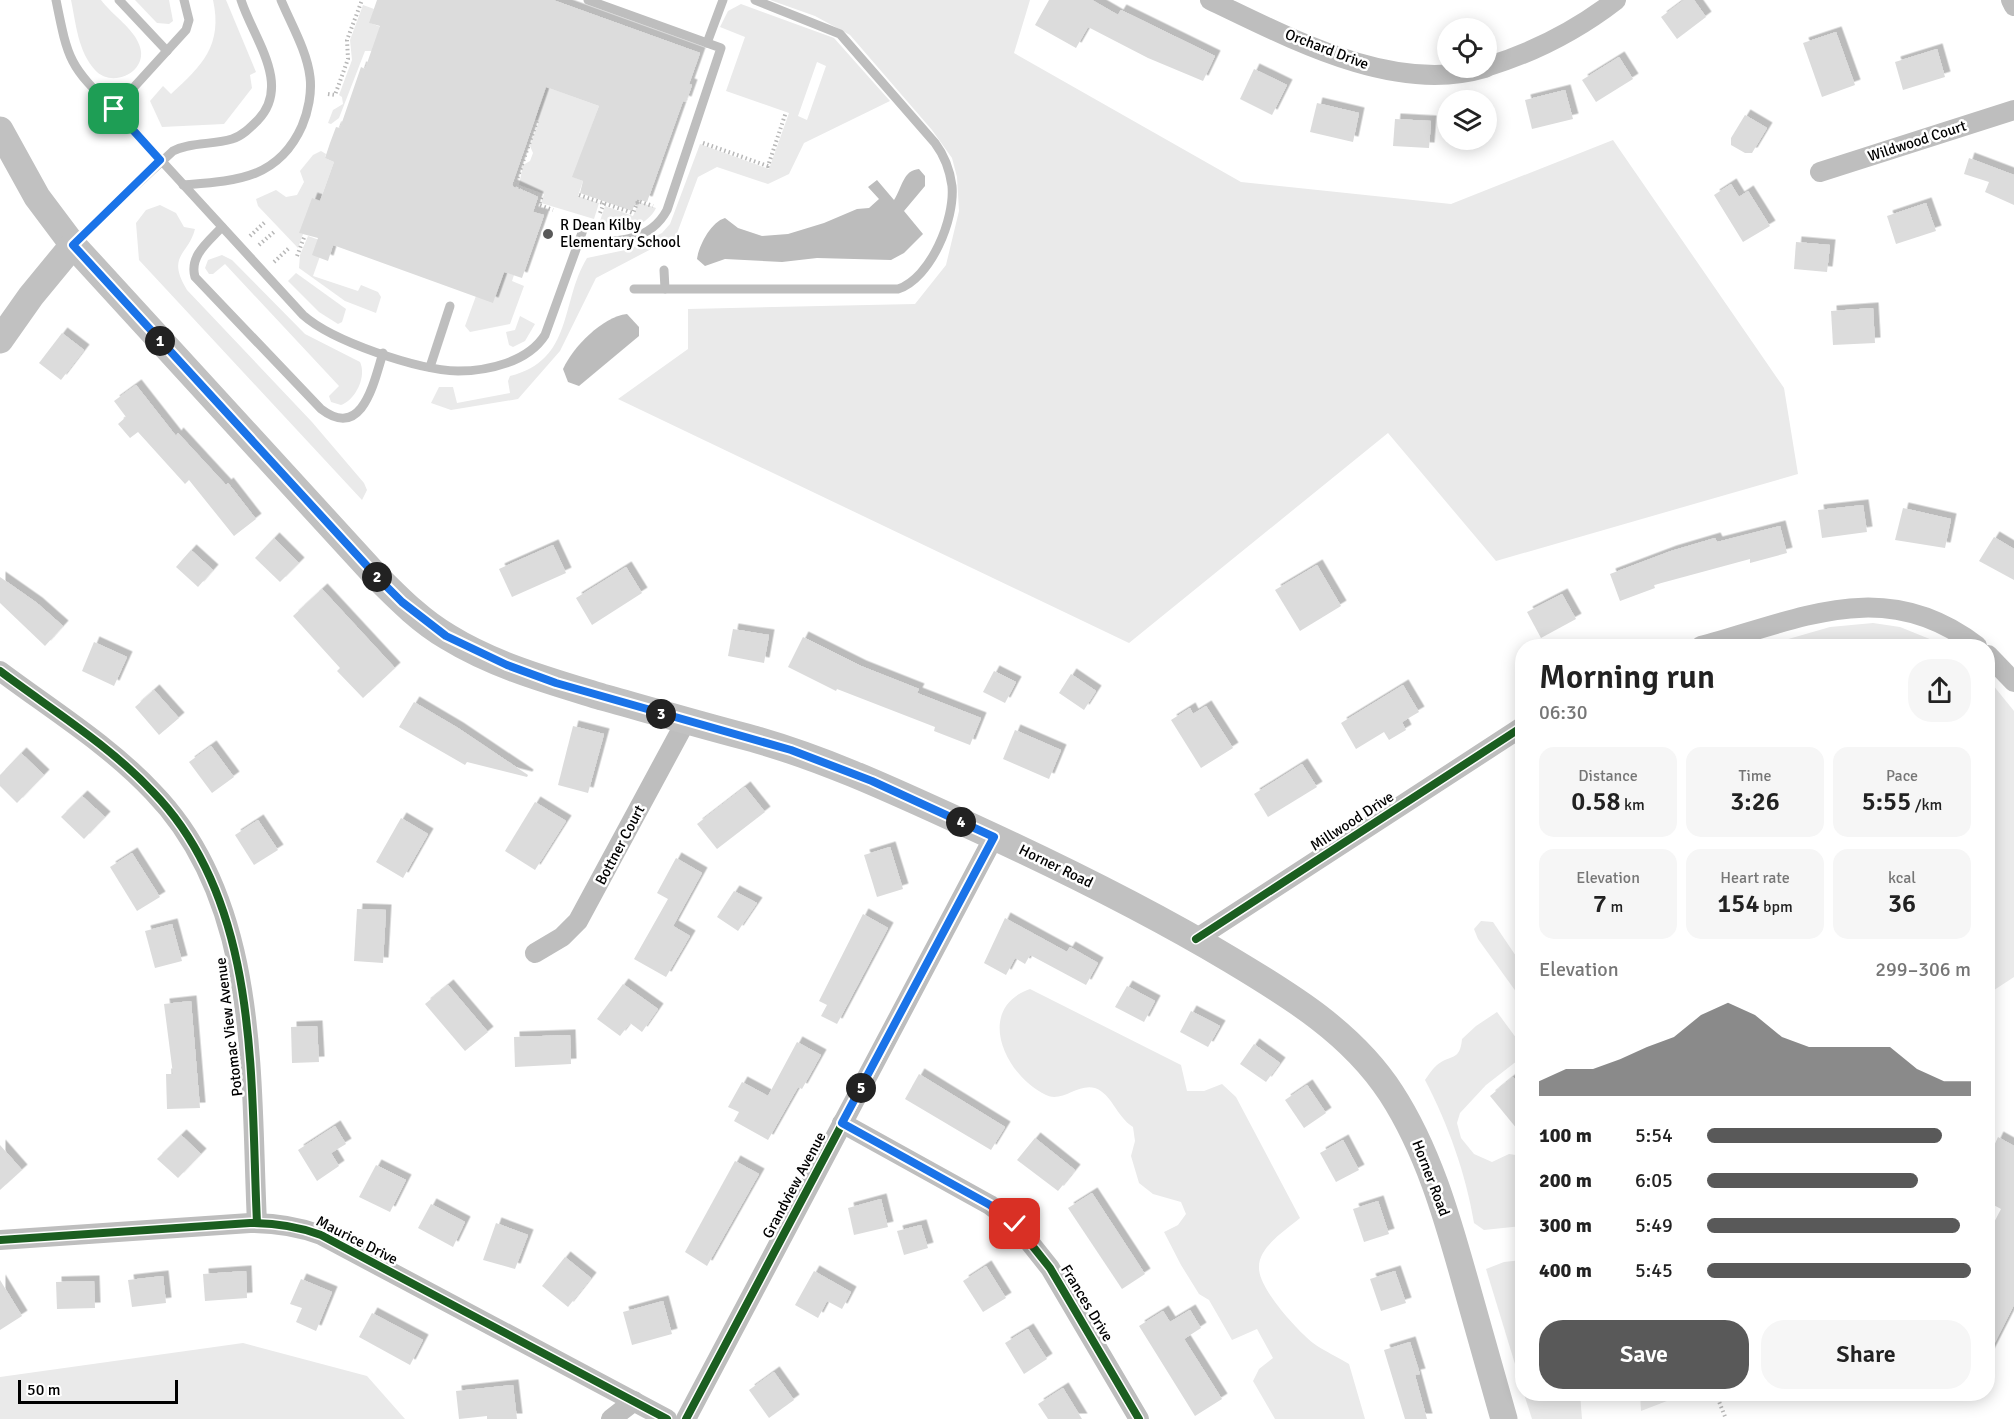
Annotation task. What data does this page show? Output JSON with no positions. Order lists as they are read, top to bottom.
{
  "streets": {
    "main road": ["Horner Road"],
    "street": [
      "Orchard Drive",
      "Wildwood Court",
      "Millwood Drive",
      "Bottner Court",
      "Potomac View Avenue",
      "Grandview Avenue",
      "Maurice Drive",
      "Frances Drive"
    ]
  },
  "crossings": [
    ["Millwood Drive", "Horner Road"],
    ["Bottner Court", "Horner Road"],
    ["Horner Road", "Grandview Avenue"],
    ["Potomac View Avenue", "Maurice Drive"],
    ["Grandview Avenue", "Frances Drive"]
  ],
  "places": ["R Dean Kilby Elementary School"],
  "scale_bar": "50 m",
  "page": {
    "pins": [
      "1",
      "2",
      "3",
      "4",
      "5"
    ],
    "heading": ["Morning run", "06:30"],
    "stats": [
      ["Distance", "0.58 km"],
      ["Time", "3:26"],
      ["Pace", "5:55 /km"],
      ["Elevation", "7 m"],
      ["Heart rate", "154 bpm"],
      ["kcal", "36"]
    ],
    "chart": ["Elevation", "299–306 m"],
    "list": [
      {
        "name": "100 m",
        "note": "5:54"
      },
      {
        "name": "200 m",
        "note": "6:05"
      },
      {
        "name": "300 m",
        "note": "5:49"
      },
      {
        "name": "400 m",
        "note": "5:45"
      }
    ],
    "buttons": ["Save", "Share"],
    "scale": "50 m"
  }
}
